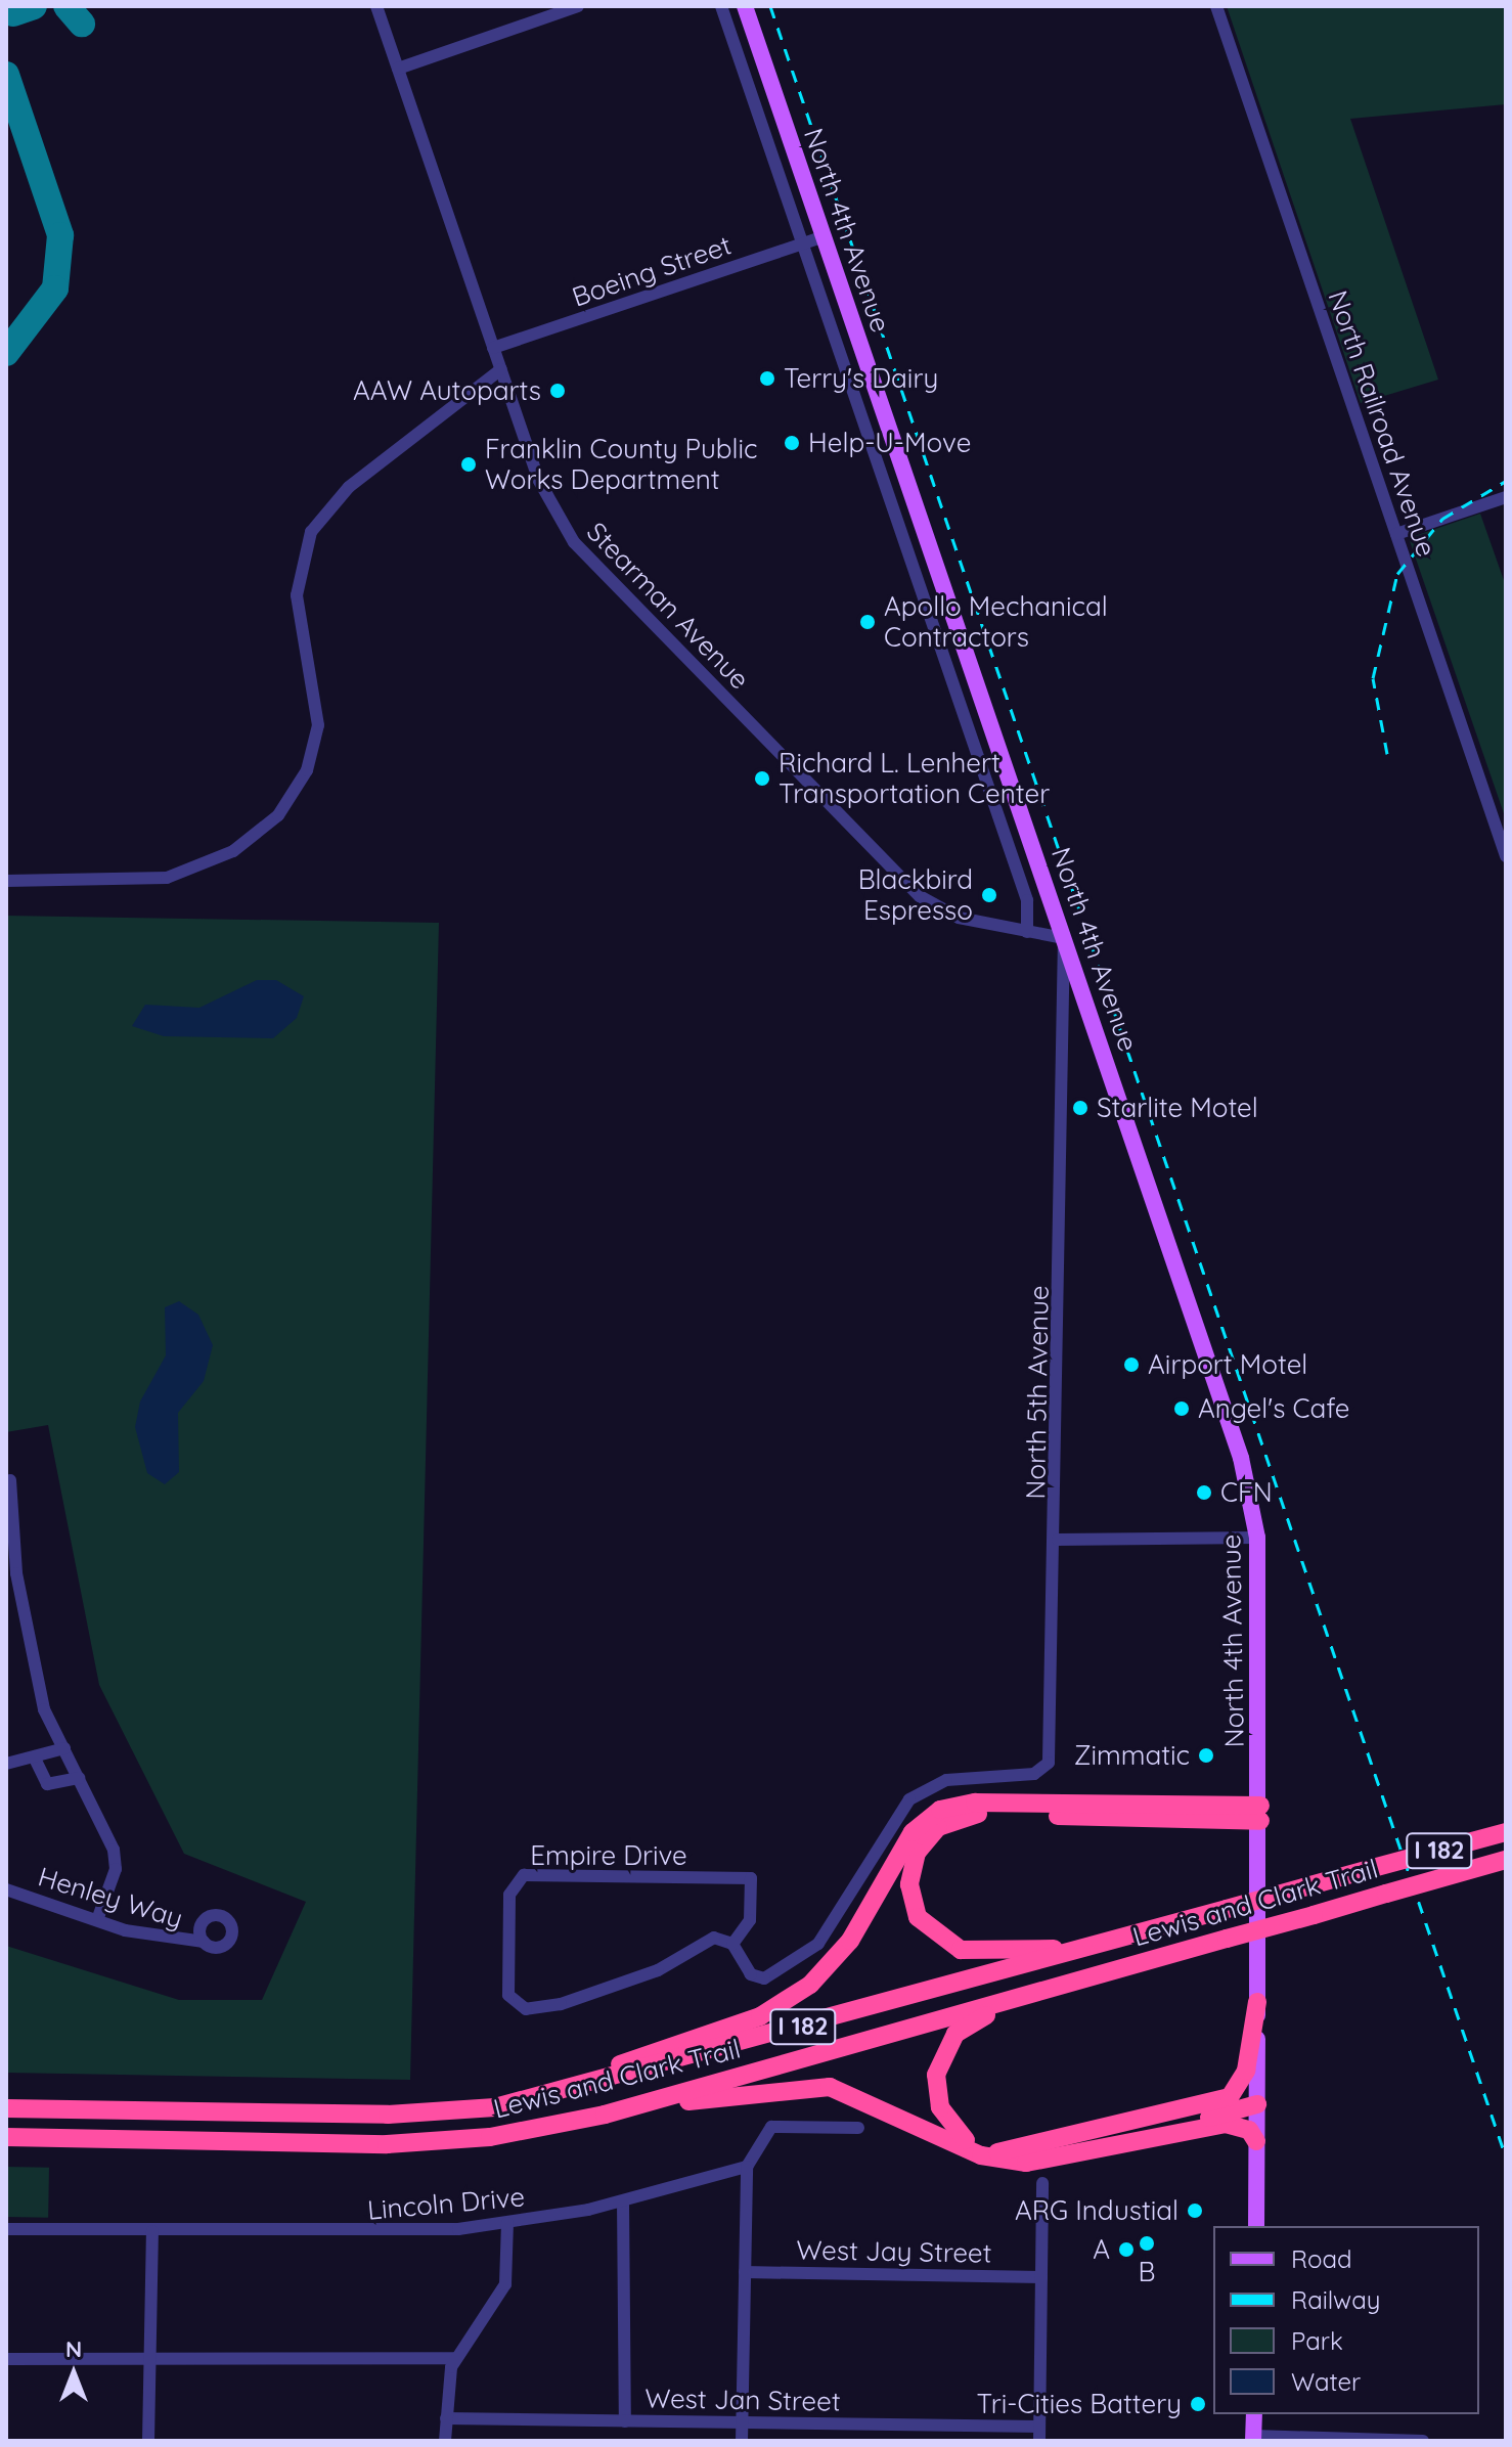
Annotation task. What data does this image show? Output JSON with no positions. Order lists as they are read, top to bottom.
{
  "streets": {
    "highway": ["I 182", "Lewis and Clark Trail"],
    "main road": ["North 4th Avenue"],
    "street": [
      "Boeing Street",
      "North Railroad Avenue",
      "Stearman Avenue",
      "North 5th Avenue",
      "Empire Drive",
      "Henley Way",
      "Lincoln Drive",
      "West Jay Street",
      "West Jan Street"
    ]
  },
  "crossings": [
    ["North 4th Avenue", "Boeing Street"],
    ["North 4th Avenue", "Stearman Avenue"],
    ["North 4th Avenue", "North 5th Avenue"],
    ["Boeing Street", "Stearman Avenue"],
    ["Stearman Avenue", "North 5th Avenue"],
    ["North 5th Avenue", "Empire Drive"]
  ],
  "places": [
    "Terry's Dairy",
    "AAW Autoparts",
    "Help-U-Move",
    "Franklin County Public Works Department",
    "Apollo Mechanical Contractors",
    "Richard L. Lenhert Transportation Center",
    "Blackbird Espresso",
    "Starlite Motel",
    "Airport Motel",
    "Angel's Cafe",
    "CFN",
    "Zimmatic",
    "ARG Industial",
    "B",
    "A",
    "Tri-Cities Battery"
  ],
  "legend": [
    "Road",
    "Railway",
    "Park",
    "Water"
  ],
  "north": "top"
}
